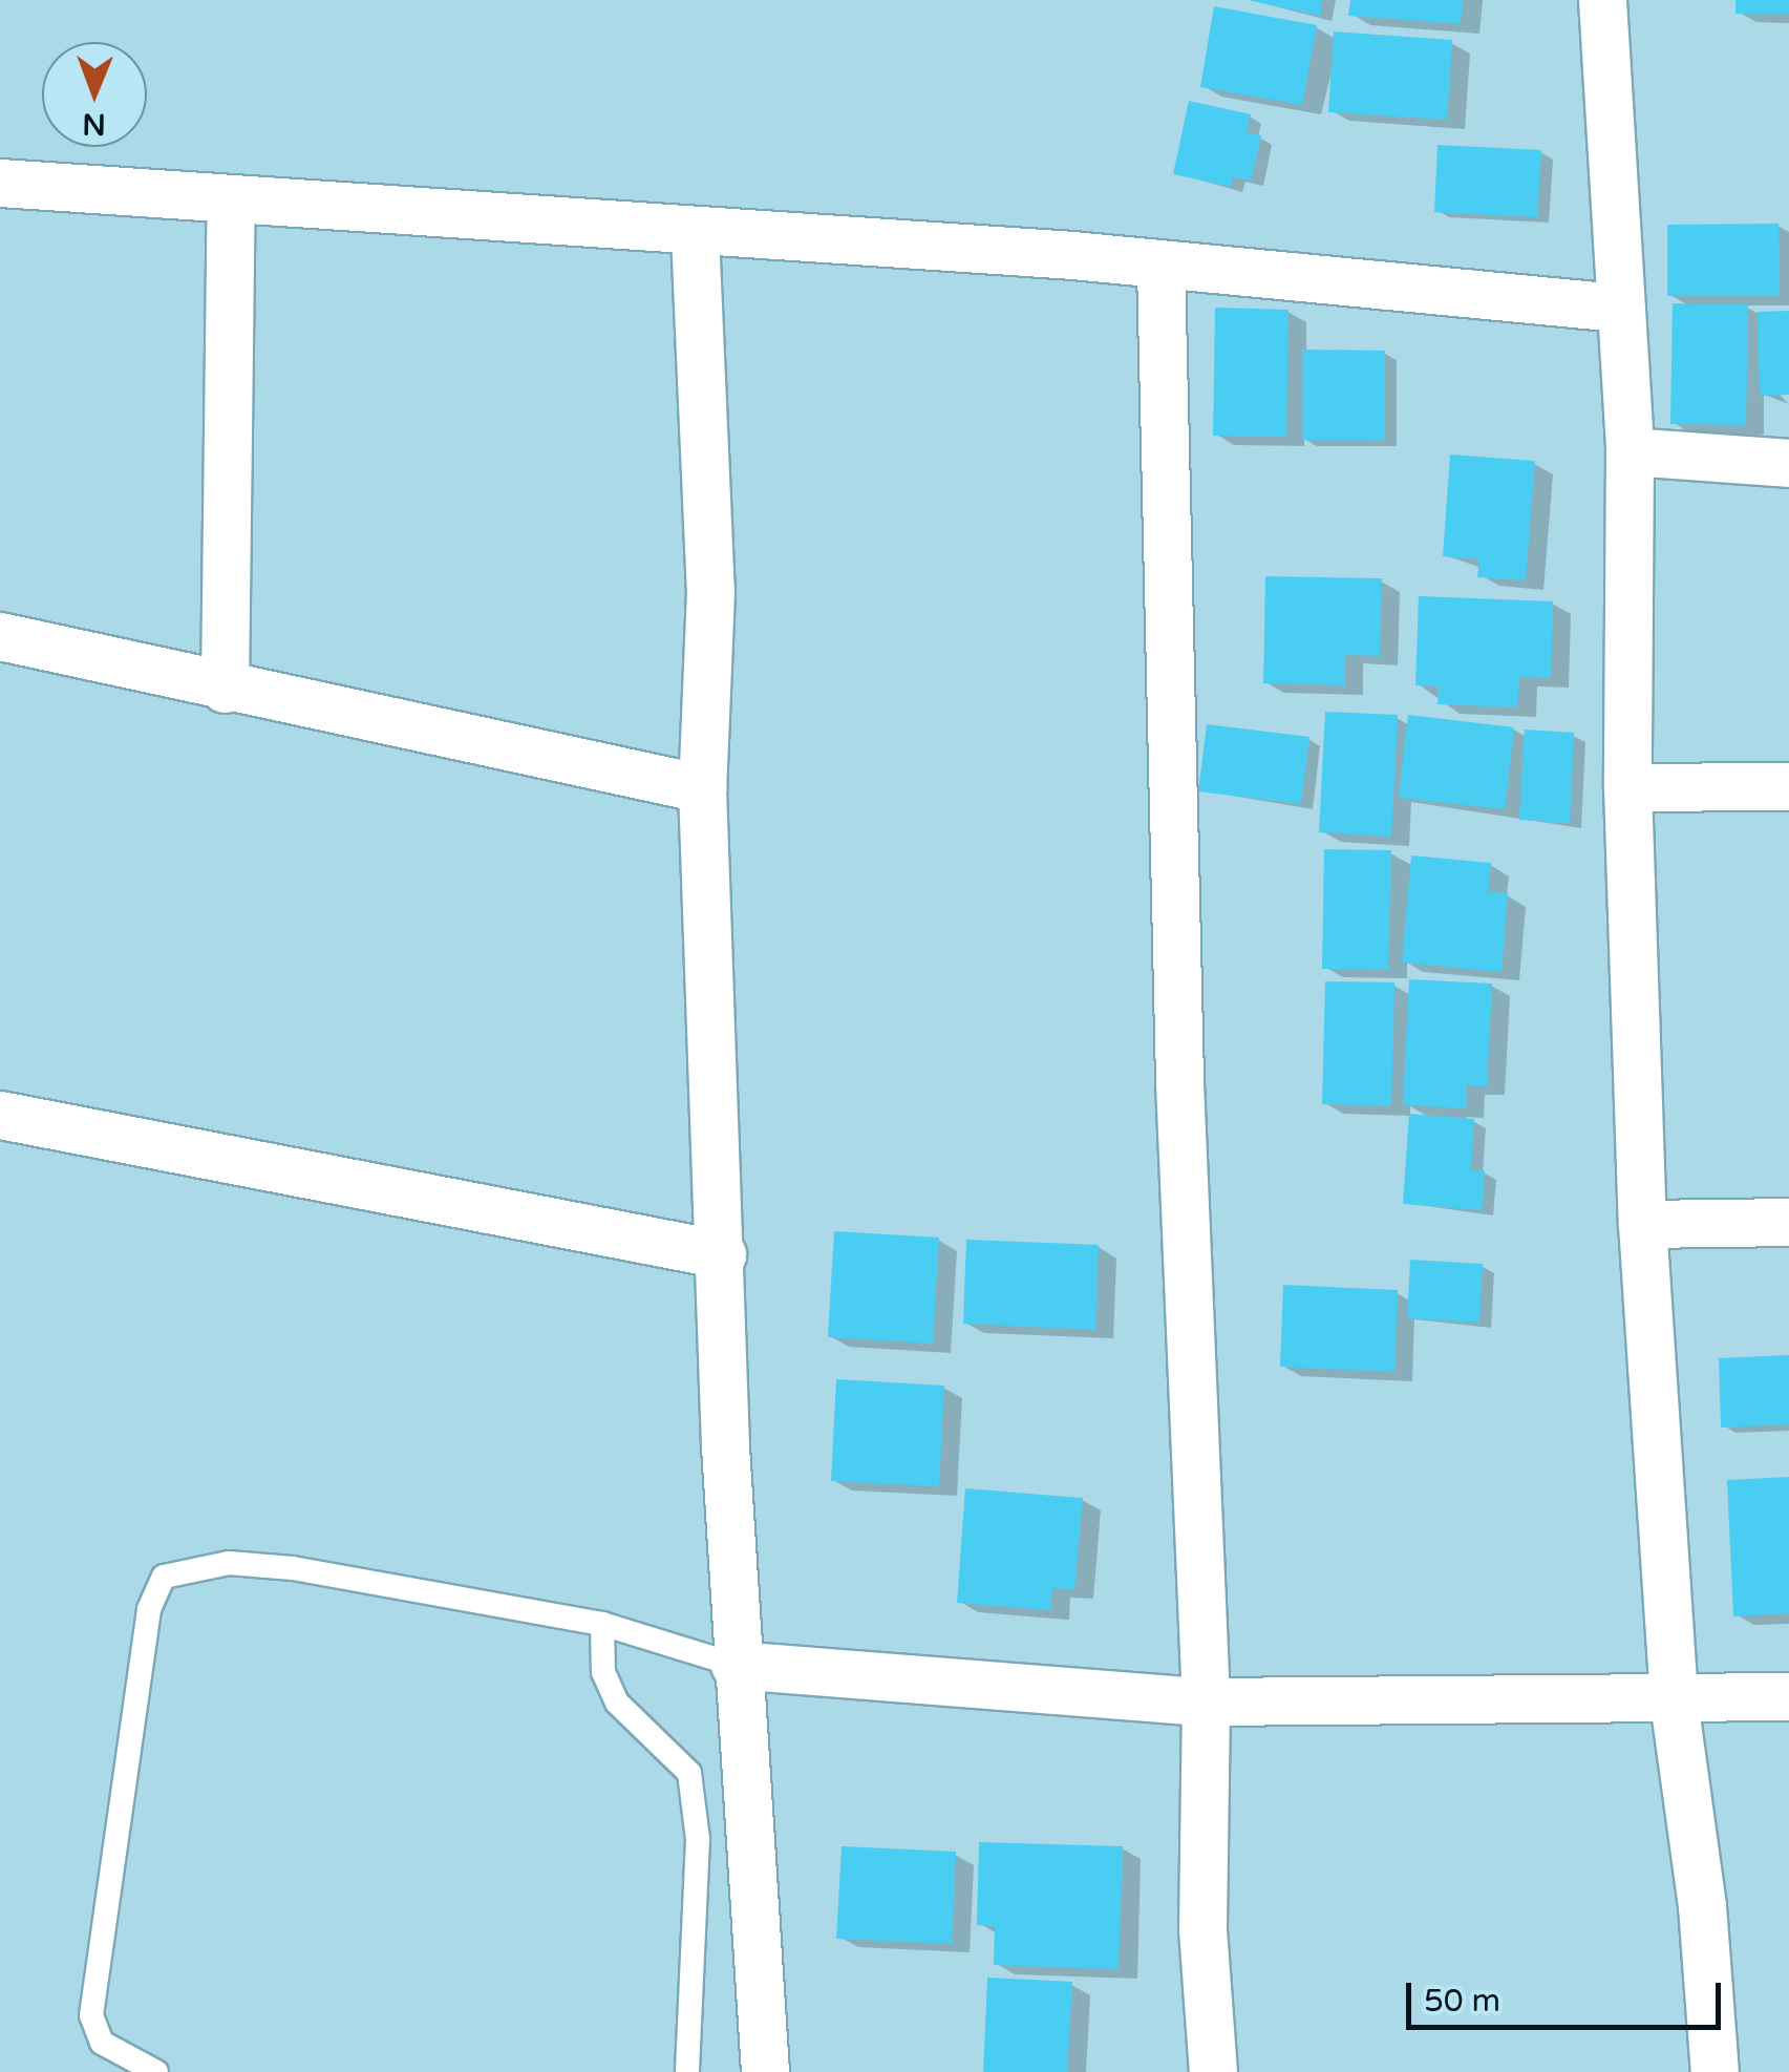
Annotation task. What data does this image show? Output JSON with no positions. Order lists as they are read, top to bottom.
{
  "scale_bar": "50 m",
  "north": "bottom"
}
